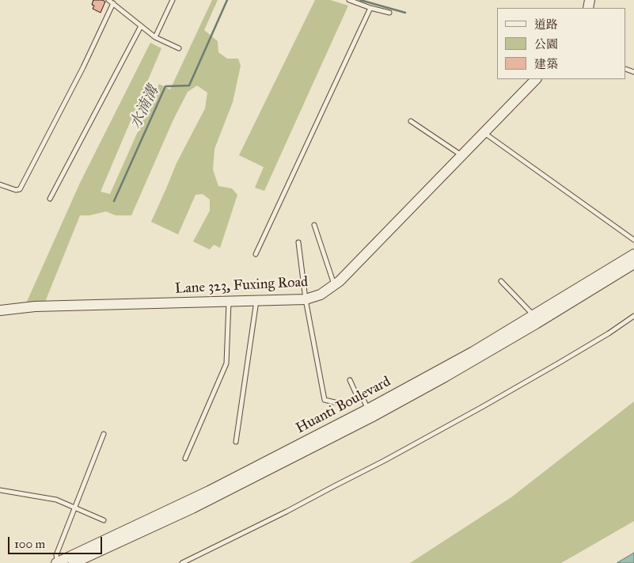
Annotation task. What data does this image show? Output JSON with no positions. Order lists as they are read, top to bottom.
{
  "streets": {
    "street": ["Lane 323, Fuxing Road", "Huanti Boulevard"]
  },
  "water": ["水湳溝"],
  "legend": ["道路", "公園", "建築"],
  "scale_bar": "100 m"
}
